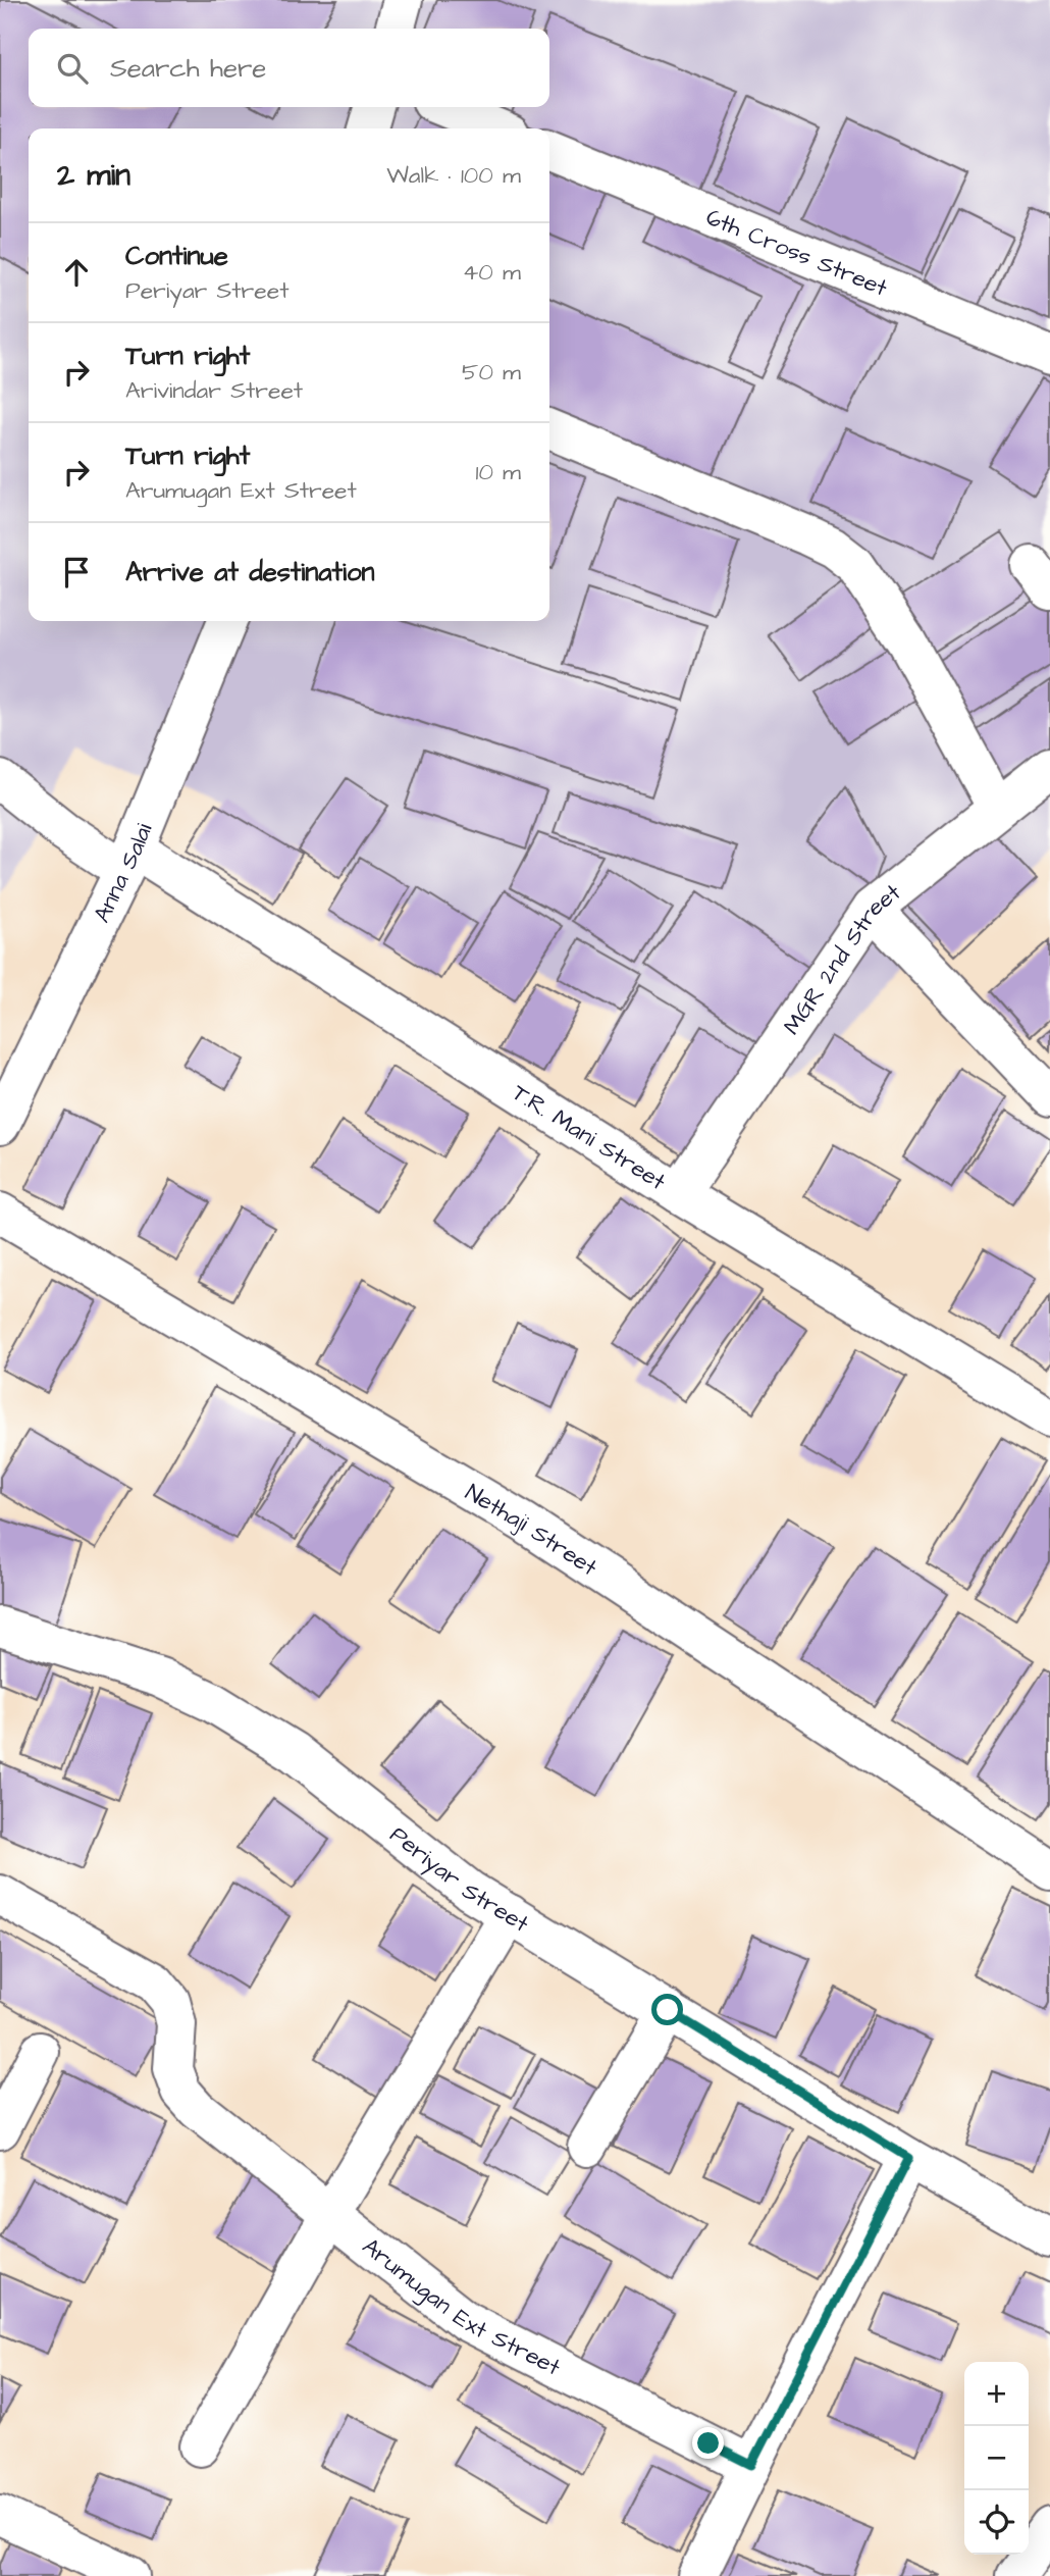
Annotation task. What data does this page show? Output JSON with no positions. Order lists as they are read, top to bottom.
{
  "streets": {
    "street": [
      "6th Cross Street",
      "Anna Salai",
      "MGR 2nd Street",
      "T.R. Mani Street",
      "Nethaji Street",
      "Periyar Street",
      "Arumugan Ext Street"
    ]
  },
  "crossings": [
    ["Anna Salai", "T.R. Mani Street"],
    ["MGR 2nd Street", "T.R. Mani Street"]
  ],
  "page": {
    "search": "Search here",
    "heading": ["2 min", "Walk · 100 m"],
    "list": [
      ["Continue", "Periyar Street", "40 m"],
      ["Turn right", "Arivindar Street", "50 m"],
      ["Turn right", "Arumugan Ext Street", "10 m"],
      "Arrive at destination"
    ],
    "map_buttons": ["+", "−"]
  }
}
